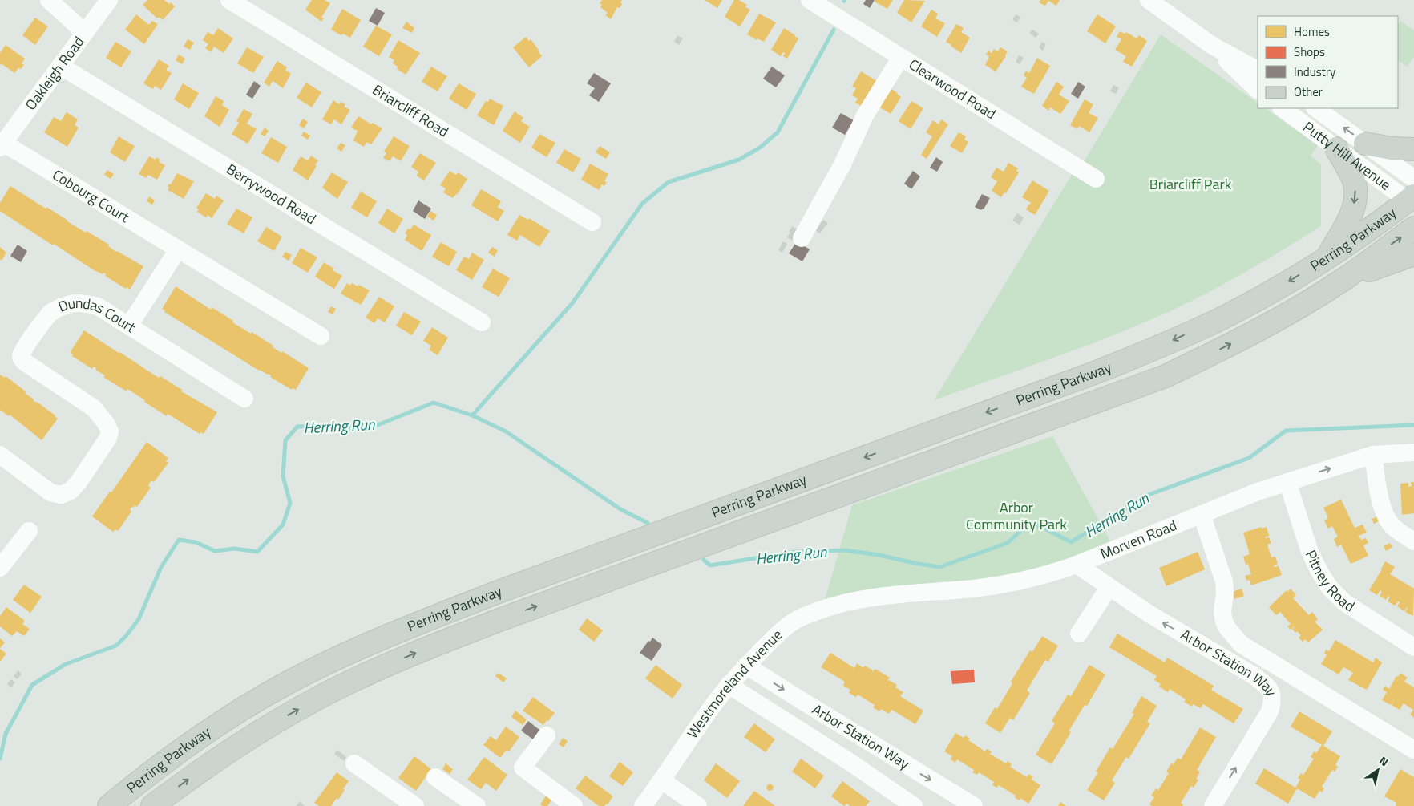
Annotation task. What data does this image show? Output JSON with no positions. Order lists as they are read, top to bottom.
{
  "streets": {
    "main road": ["Perring Parkway"],
    "street": [
      "Oakleigh Road",
      "Clearwood Road",
      "Briarcliff Road",
      "Putty Hill Avenue",
      "Berrywood Road",
      "Cobourg Court",
      "Dundas Court",
      "Morven Road",
      "Pitney Road",
      "Arbor Station Way",
      "Westmoreland Avenue"
    ]
  },
  "crossings": [
    ["Oakleigh Road", "Berrywood Road"],
    ["Oakleigh Road", "Cobourg Court"],
    ["Putty Hill Avenue", "Perring Parkway"],
    ["Morven Road", "Pitney Road"],
    ["Morven Road", "Arbor Station Way"],
    ["Morven Road", "Westmoreland Avenue"],
    ["Arbor Station Way", "Westmoreland Avenue"]
  ],
  "water": ["Herring Run"],
  "parks": ["Briarcliff Park", "Arbor Community Park"],
  "legend": [
    "Homes",
    "Shops",
    "Industry",
    "Other"
  ],
  "north": "top right"
}
